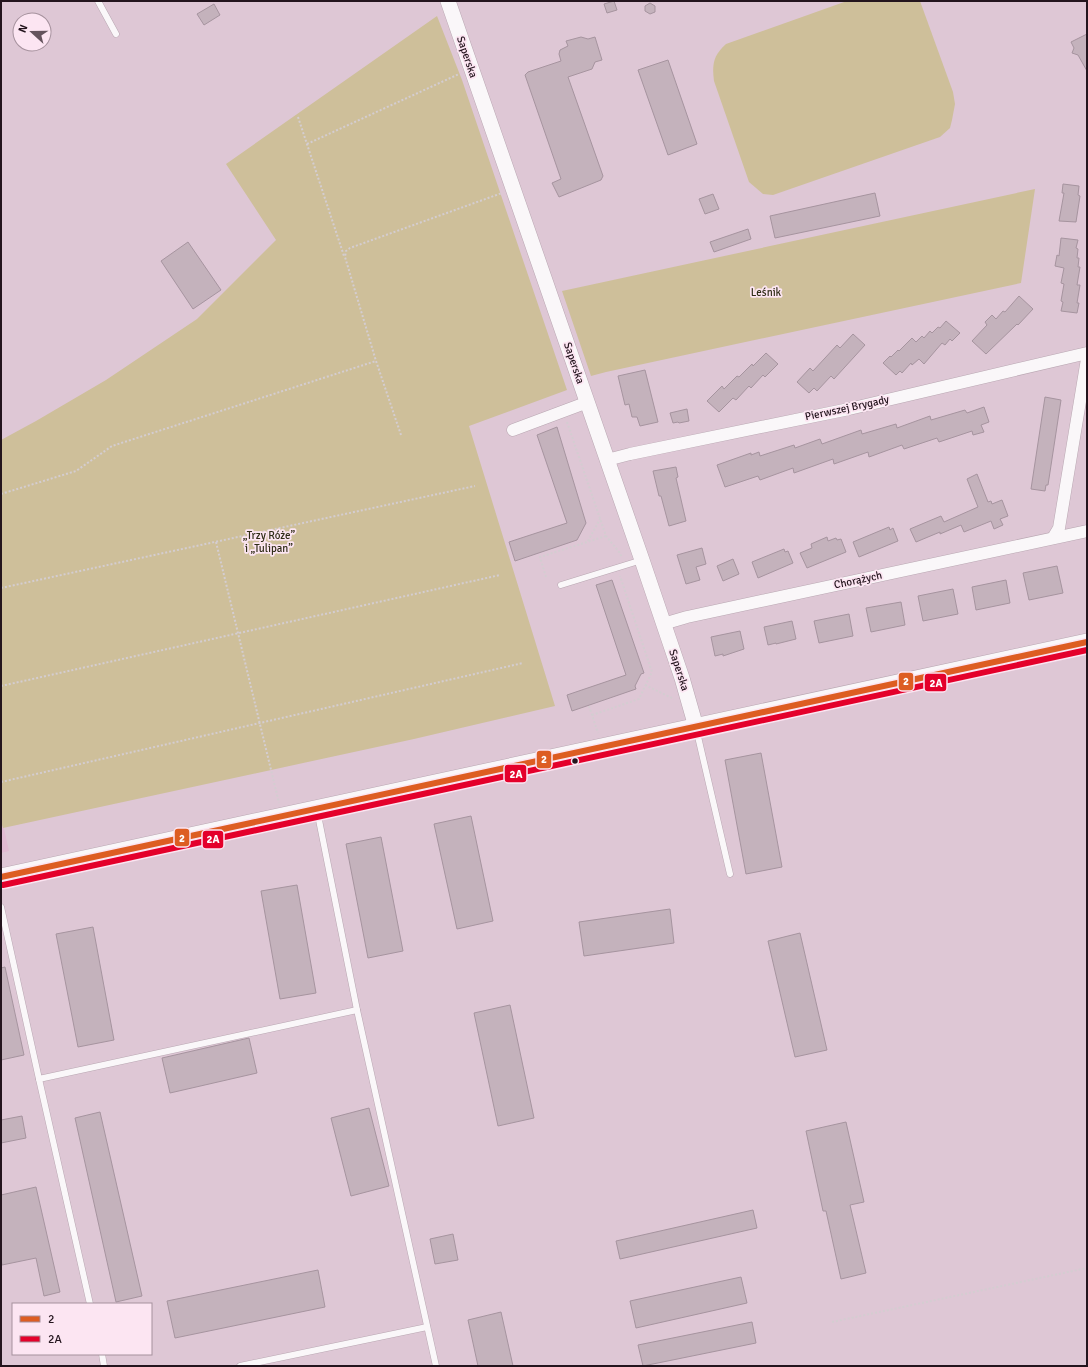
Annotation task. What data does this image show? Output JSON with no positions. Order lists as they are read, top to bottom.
{
  "streets": {
    "street": ["Saperska", "Pierwszej Brygady", "Chorążych"]
  },
  "crossings": [
    ["Saperska", "Pierwszej Brygady"],
    ["Saperska", "Chorążych"]
  ],
  "parks": ["Leśnik", "„Trzy Róże” i „Tulipan”"],
  "lines": ["transit line 2", "transit line 2A"],
  "legend": ["2", "2A"],
  "north": "left"
}
